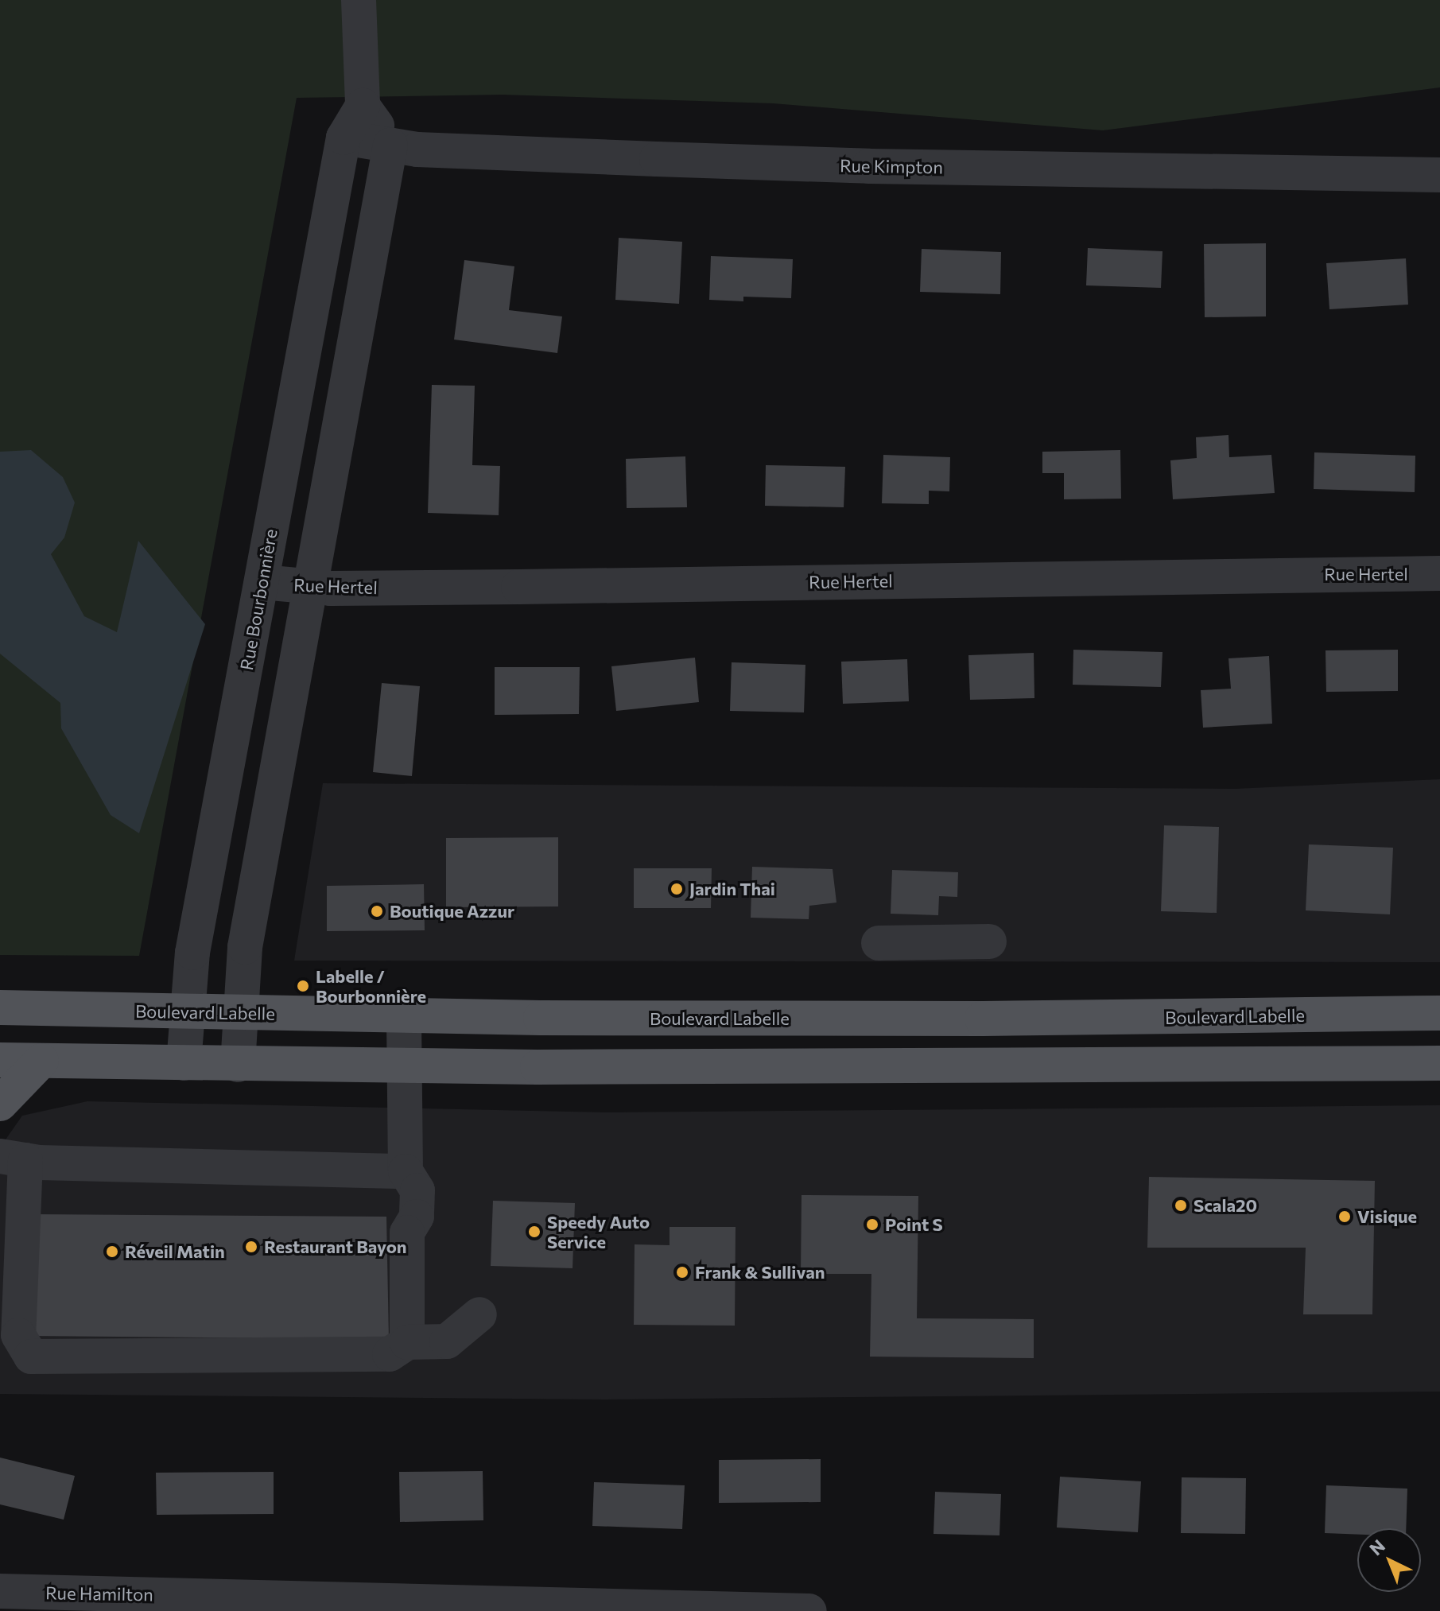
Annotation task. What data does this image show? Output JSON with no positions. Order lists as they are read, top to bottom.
{
  "streets": {
    "main road": ["Boulevard Labelle"],
    "street": [
      "Rue Kimpton",
      "Rue Hertel",
      "Rue Bourbonnière",
      "Rue Hamilton"
    ]
  },
  "crossings": [
    ["Rue Kimpton", "Rue Bourbonnière"],
    ["Rue Hertel", "Rue Bourbonnière"],
    ["Rue Bourbonnière", "Boulevard Labelle"]
  ],
  "places": [
    "Jardin Thai",
    "Boutique Azzur",
    "Labelle / Bourbonnière",
    "Scala20",
    "Visique",
    "Point S",
    "Speedy Auto Service",
    "Restaurant Bayon",
    "Réveil Matin",
    "Frank & Sullivan"
  ],
  "north": "top left"
}
